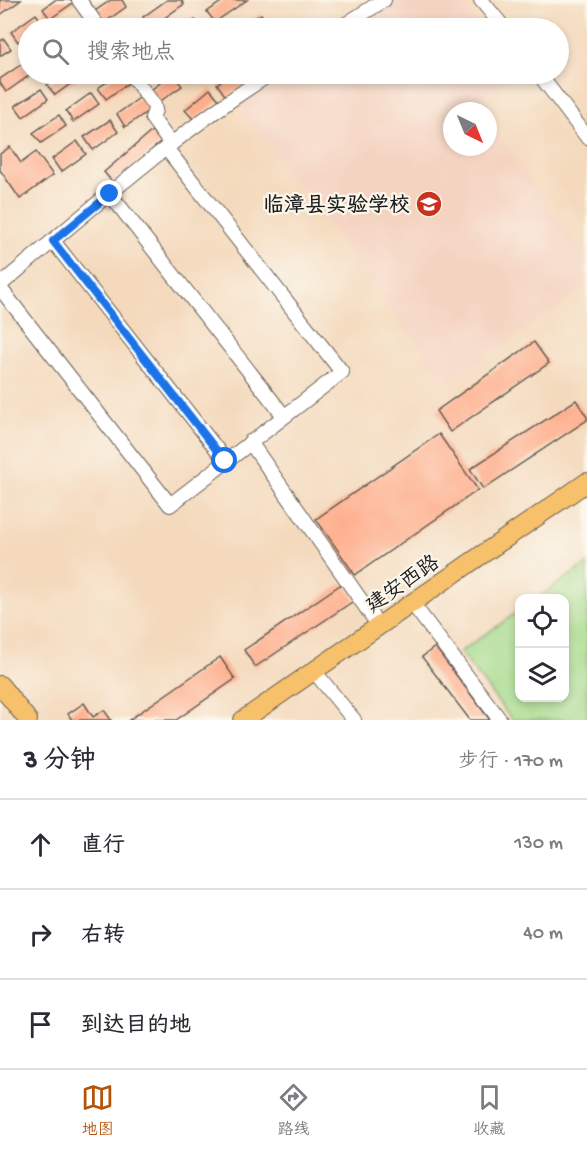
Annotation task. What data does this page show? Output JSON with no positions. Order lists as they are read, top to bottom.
{
  "streets": {
    "main road": ["建安西路"]
  },
  "places": {
    "school or university": ["临漳县实验学校"]
  },
  "north": "bottom right",
  "page": {
    "search": "搜索地点",
    "heading": ["3 分钟", "步行 · 170 m"],
    "list": [
      ["直行", "130 m"],
      ["右转", "40 m"],
      "到达目的地"
    ],
    "nav": ["地图", "路线", "收藏"]
  }
}
